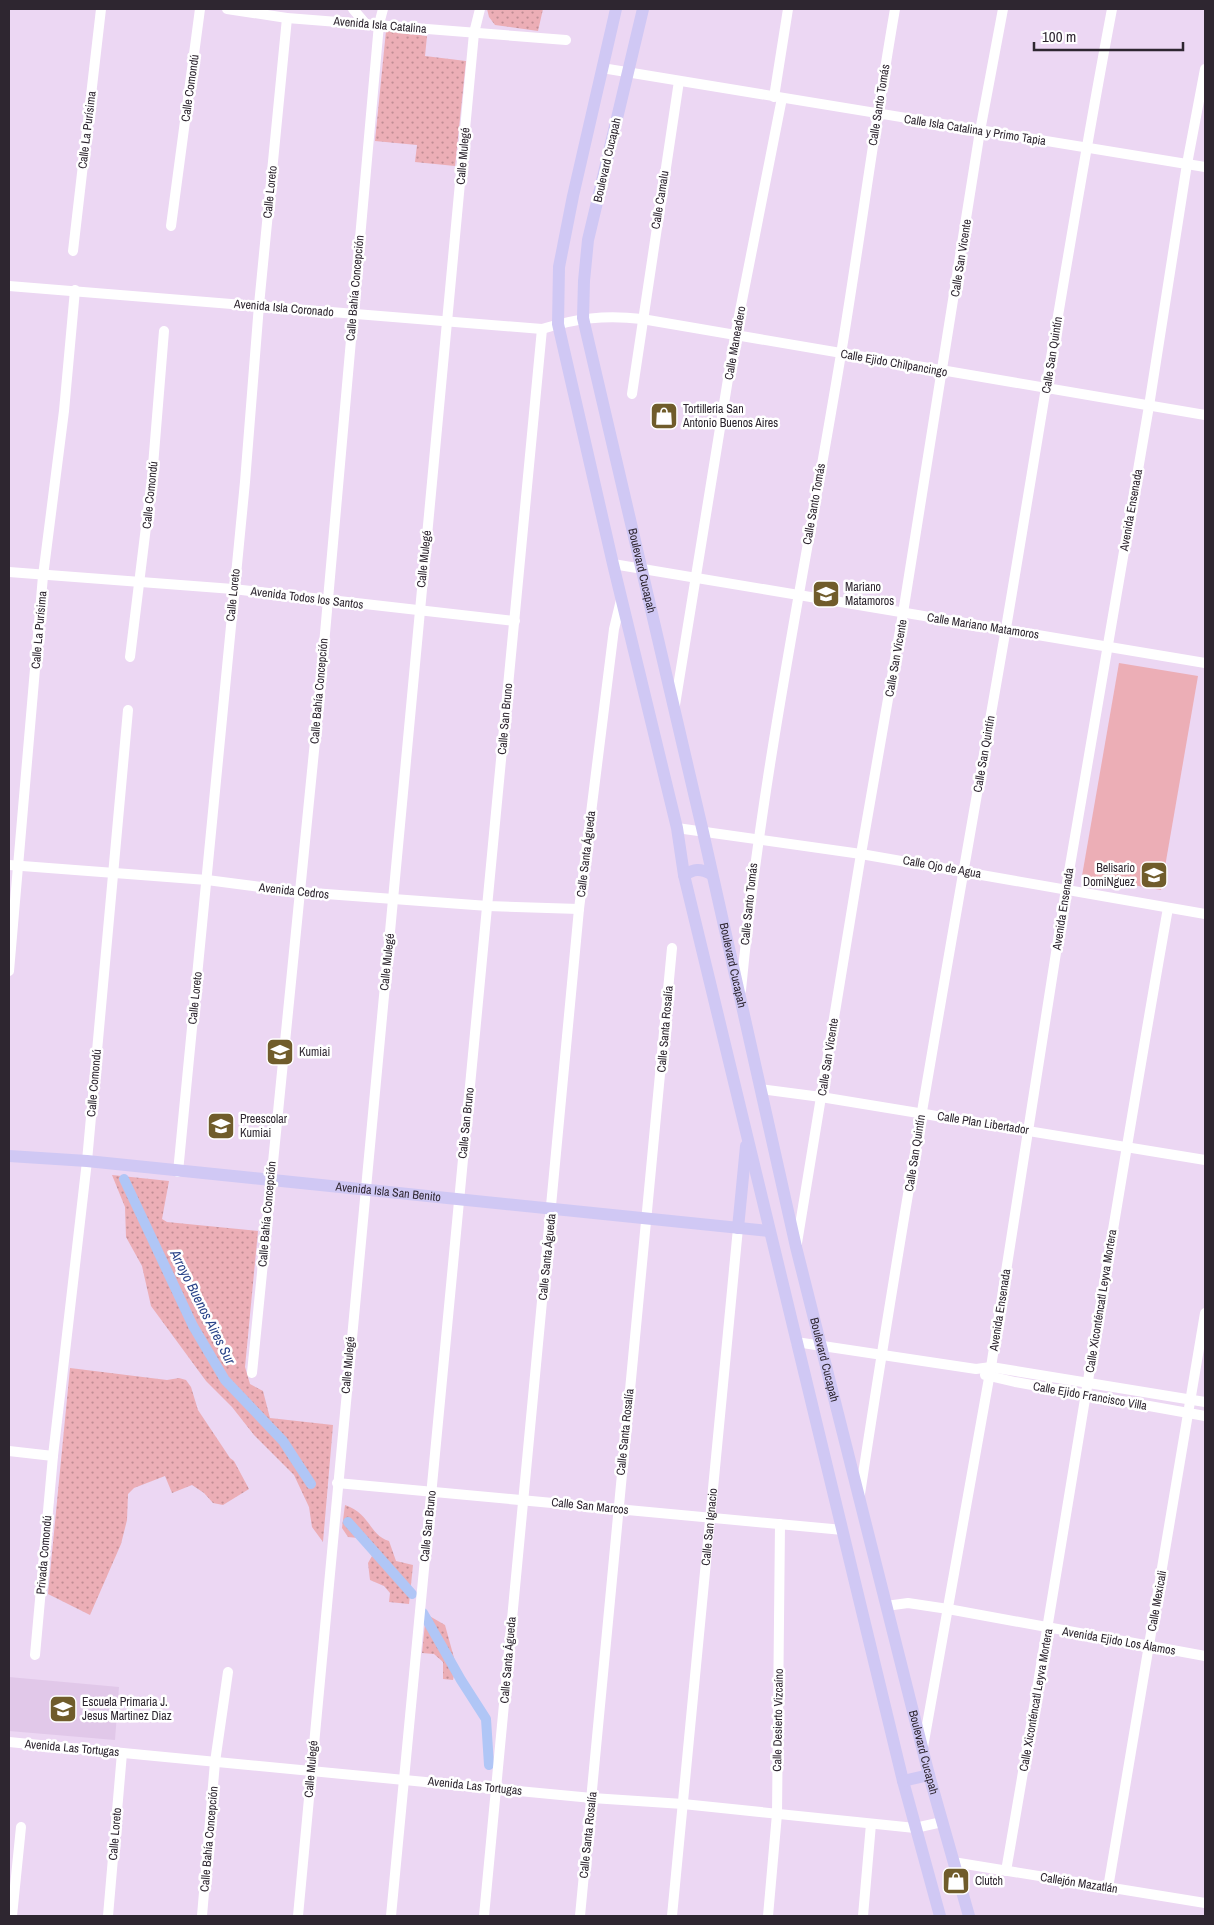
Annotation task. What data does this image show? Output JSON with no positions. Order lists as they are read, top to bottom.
{
  "streets": {
    "main road": ["Boulevard Cucapah", "Avenida Isla San Benito", "Calle San Ignacio"],
    "street": [
      "Avenida Isla Catalina",
      "Calle Comondú",
      "Calle Santo Tomás",
      "Calle La Purísima",
      "Calle Isla Catalina y Primo Tapia",
      "Calle Mulegé",
      "Calle Loreto",
      "Calle Camalu",
      "Calle San Vicente",
      "Calle Bahía Concepción",
      "Avenida Isla Coronado",
      "Calle Maneadero",
      "Calle San Quintín",
      "Calle Ejido Chilpancingo",
      "Avenida Ensenada",
      "Avenida Todos los Santos",
      "Calle Mariano Matamoros",
      "Calle San Bruno",
      "Calle Santa Águeda",
      "Calle Ojo de Agua",
      "Avenida Cedros",
      "Calle Santa Rosalía",
      "Calle Plan Libertador",
      "Calle Xiconténcatl Leyva Mortera",
      "Calle Ejido Francisco Villa",
      "Calle San Marcos",
      "Privada Comondú",
      "Calle Mexicali",
      "Avenida Ejido Los Álamos",
      "Calle Desierto Vizcaíno",
      "Avenida Las Tortugas",
      "Callejón Mazatlán"
    ]
  },
  "crossings": [
    ["Avenida Isla Catalina", "Calle Mulegé"],
    ["Avenida Isla Catalina", "Calle Loreto"],
    ["Avenida Isla Catalina", "Calle Bahía Concepción"],
    ["Calle Comondú", "Avenida Todos los Santos"],
    ["Calle Comondú", "Avenida Cedros"],
    ["Calle Comondú", "Avenida Isla San Benito"],
    ["Calle Comondú", "Privada Comondú"],
    ["Calle Santo Tomás", "Calle Isla Catalina y Primo Tapia"],
    ["Calle Santo Tomás", "Boulevard Cucapah"],
    ["Calle Santo Tomás", "Calle Ejido Chilpancingo"],
    ["Calle Santo Tomás", "Calle Mariano Matamoros"],
    ["Calle Santo Tomás", "Calle Ojo de Agua"],
    ["Calle La Purísima", "Avenida Isla Coronado"],
    ["Calle La Purísima", "Avenida Todos los Santos"],
    ["Calle La Purísima", "Avenida Cedros"],
    ["Calle Isla Catalina y Primo Tapia", "Boulevard Cucapah"],
    ["Calle Isla Catalina y Primo Tapia", "Calle Camalu"],
    ["Calle Isla Catalina y Primo Tapia", "Calle San Vicente"],
    ["Calle Isla Catalina y Primo Tapia", "Calle Maneadero"],
    ["Calle Isla Catalina y Primo Tapia", "Calle San Quintín"],
    ["Calle Isla Catalina y Primo Tapia", "Avenida Ensenada"],
    ["Calle Mulegé", "Avenida Isla Coronado"],
    ["Calle Mulegé", "Avenida Todos los Santos"],
    ["Calle Mulegé", "Avenida Cedros"],
    ["Calle Mulegé", "Avenida Isla San Benito"],
    ["Calle Mulegé", "Calle San Marcos"],
    ["Calle Mulegé", "Avenida Las Tortugas"],
    ["Boulevard Cucapah", "Calle San Vicente"],
    ["Boulevard Cucapah", "Avenida Isla Coronado"],
    ["Boulevard Cucapah", "Calle Maneadero"],
    ["Boulevard Cucapah", "Calle San Quintín"],
    ["Boulevard Cucapah", "Calle Ejido Chilpancingo"],
    ["Boulevard Cucapah", "Avenida Ensenada"],
    ["Boulevard Cucapah", "Calle Mariano Matamoros"],
    ["Boulevard Cucapah", "Calle Santa Águeda"],
    ["Boulevard Cucapah", "Calle Ojo de Agua"],
    ["Boulevard Cucapah", "Calle Plan Libertador"],
    ["Boulevard Cucapah", "Avenida Isla San Benito"],
    ["Boulevard Cucapah", "Calle Ejido Francisco Villa"],
    ["Boulevard Cucapah", "Calle San Marcos"],
    ["Boulevard Cucapah", "Calle San Ignacio"],
    ["Boulevard Cucapah", "Avenida Ejido Los Álamos"],
    ["Boulevard Cucapah", "Avenida Las Tortugas"],
    ["Boulevard Cucapah", "Callejón Mazatlán"],
    ["Calle Loreto", "Avenida Isla Coronado"],
    ["Calle Loreto", "Avenida Todos los Santos"],
    ["Calle Loreto", "Avenida Cedros"],
    ["Calle Loreto", "Avenida Isla San Benito"],
    ["Calle Loreto", "Avenida Las Tortugas"],
    ["Calle Camalu", "Calle Ejido Chilpancingo"],
    ["Calle San Vicente", "Calle Ejido Chilpancingo"],
    ["Calle San Vicente", "Calle Mariano Matamoros"],
    ["Calle San Vicente", "Calle Ojo de Agua"],
    ["Calle San Vicente", "Calle Plan Libertador"],
    ["Calle Bahía Concepción", "Avenida Isla Coronado"],
    ["Calle Bahía Concepción", "Avenida Todos los Santos"],
    ["Calle Bahía Concepción", "Avenida Cedros"],
    ["Calle Bahía Concepción", "Avenida Isla San Benito"],
    ["Calle Bahía Concepción", "Avenida Las Tortugas"],
    ["Avenida Isla Coronado", "Calle Ejido Chilpancingo"],
    ["Avenida Isla Coronado", "Calle San Bruno"],
    ["Calle Maneadero", "Calle Ejido Chilpancingo"],
    ["Calle Maneadero", "Calle Mariano Matamoros"],
    ["Calle San Quintín", "Calle Ejido Chilpancingo"],
    ["Calle San Quintín", "Calle Mariano Matamoros"],
    ["Calle San Quintín", "Calle Ojo de Agua"],
    ["Calle San Quintín", "Calle Plan Libertador"],
    ["Calle San Quintín", "Calle Ejido Francisco Villa"],
    ["Calle Ejido Chilpancingo", "Avenida Ensenada"],
    ["Avenida Ensenada", "Calle Mariano Matamoros"],
    ["Avenida Ensenada", "Calle Ojo de Agua"],
    ["Avenida Ensenada", "Calle Plan Libertador"],
    ["Avenida Ensenada", "Calle Ejido Francisco Villa"],
    ["Avenida Ensenada", "Avenida Ejido Los Álamos"],
    ["Avenida Todos los Santos", "Calle San Bruno"],
    ["Calle San Bruno", "Avenida Cedros"],
    ["Calle San Bruno", "Avenida Isla San Benito"],
    ["Calle San Bruno", "Calle San Marcos"],
    ["Calle San Bruno", "Avenida Las Tortugas"],
    ["Calle Santa Águeda", "Avenida Cedros"],
    ["Calle Santa Águeda", "Avenida Isla San Benito"],
    ["Calle Santa Águeda", "Calle San Marcos"],
    ["Calle Santa Águeda", "Avenida Las Tortugas"],
    ["Calle Ojo de Agua", "Calle Xiconténcatl Leyva Mortera"],
    ["Calle Santa Rosalía", "Avenida Isla San Benito"],
    ["Calle Santa Rosalía", "Calle San Marcos"],
    ["Calle Santa Rosalía", "Avenida Las Tortugas"],
    ["Calle Plan Libertador", "Calle Xiconténcatl Leyva Mortera"],
    ["Avenida Isla San Benito", "Calle San Ignacio"],
    ["Calle Xiconténcatl Leyva Mortera", "Calle Ejido Francisco Villa"],
    ["Calle Xiconténcatl Leyva Mortera", "Avenida Ejido Los Álamos"],
    ["Calle Xiconténcatl Leyva Mortera", "Callejón Mazatlán"],
    ["Calle Ejido Francisco Villa", "Calle Mexicali"],
    ["Calle San Marcos", "Calle San Ignacio"],
    ["Calle San Marcos", "Calle Desierto Vizcaíno"],
    ["Calle San Ignacio", "Avenida Las Tortugas"],
    ["Calle Mexicali", "Avenida Ejido Los Álamos"],
    ["Calle Mexicali", "Callejón Mazatlán"],
    ["Calle Desierto Vizcaíno", "Avenida Las Tortugas"]
  ],
  "water": ["Arroyo Buenos Aires Sur"],
  "places": {
    "shop": ["Tortilleria San Antonio Buenos Aires", "Clutch"],
    "school or university": [
      "Mariano Matamoros",
      "Belisario DomiNguez",
      "Kumiai",
      "Preescolar Kumiai",
      "Escuela Primaria J. Jesus Martinez Diaz"
    ]
  },
  "scale_bar": "100 m"
}
